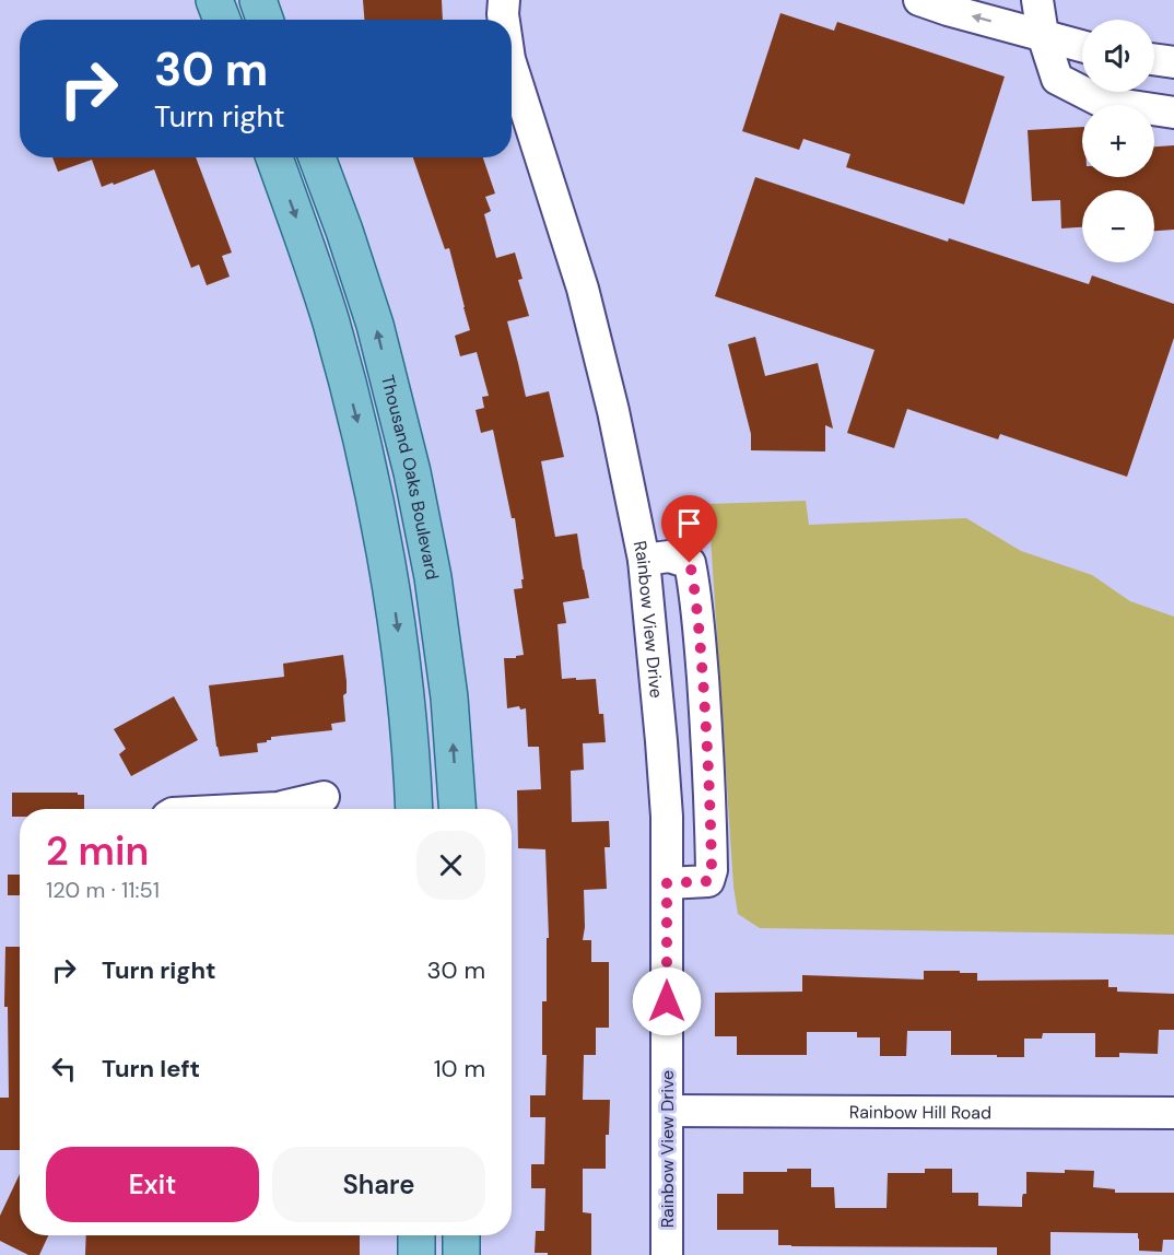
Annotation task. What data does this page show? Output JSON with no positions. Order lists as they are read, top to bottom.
{
  "streets": {
    "main road": ["Thousand Oaks Boulevard"],
    "street": ["Rainbow View Drive", "Rainbow Hill Road"]
  },
  "crossings": [
    ["Rainbow View Drive", "Rainbow Hill Road"]
  ],
  "page": {
    "map_buttons": ["+", "−"],
    "turn": ["30 m", "Turn right"],
    "heading": ["2 min", "120 m · 11:51"],
    "list": [
      {
        "name": "Turn right",
        "value": "30 m"
      },
      {
        "name": "Turn left",
        "value": "10 m"
      }
    ],
    "buttons": ["Exit", "Share"]
  }
}
